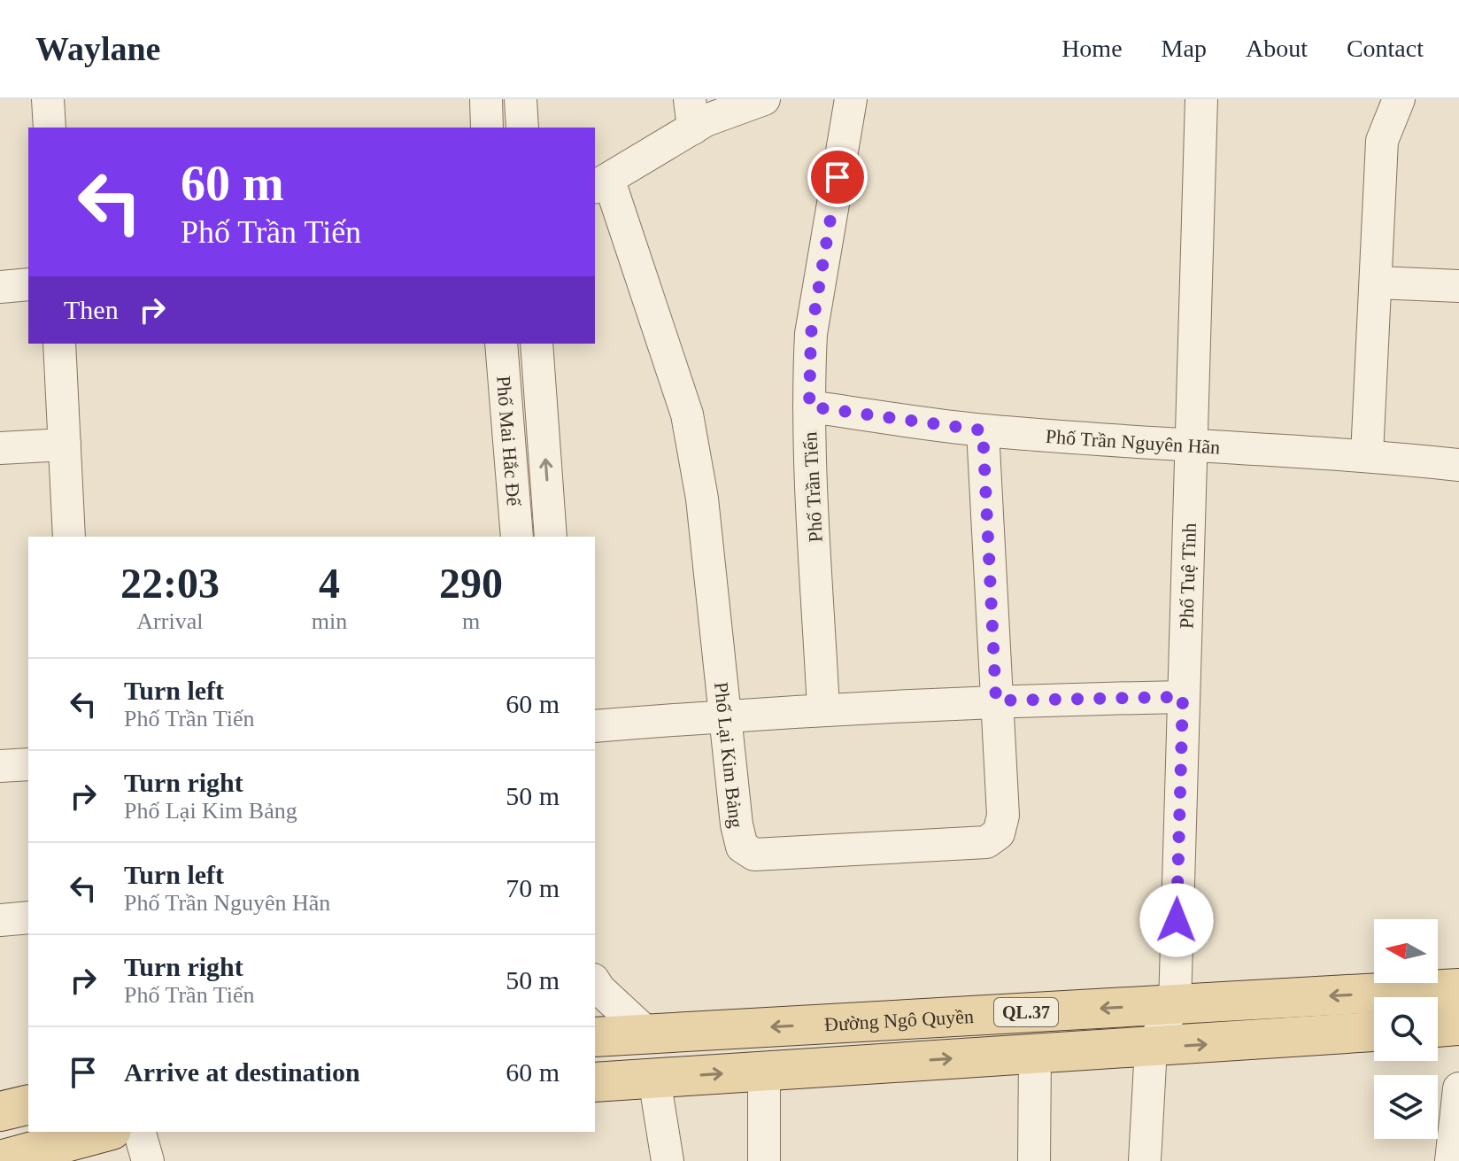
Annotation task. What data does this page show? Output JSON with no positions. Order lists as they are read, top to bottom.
{
  "streets": {
    "main road": ["QL.37", "Đường Ngô Quyền"],
    "street": [
      "Phố Mai Hắc Đế",
      "Phố Trần Nguyên Hãn",
      "Phố Trần Tiến",
      "Phố Tuệ Tĩnh",
      "Phố Lại Kim Bảng"
    ]
  },
  "crossings": [
    ["Phố Trần Nguyên Hãn", "Phố Trần Tiến"],
    ["Phố Trần Nguyên Hãn", "Phố Tuệ Tĩnh"],
    ["Phố Trần Nguyên Hãn", "Phố Lại Kim Bảng"],
    ["Phố Tuệ Tĩnh", "QL.37"],
    ["Phố Tuệ Tĩnh", "Đường Ngô Quyền"]
  ],
  "north": "left",
  "page": {
    "header": "Waylane",
    "nav": [
      "Home",
      "Map",
      "About",
      "Contact"
    ],
    "turn": ["60 m", "Phố Trần Tiến"],
    "then": "Then",
    "eta": [
      "22:03",
      "Arrival",
      "4",
      "min",
      "290",
      "m"
    ],
    "list": [
      {
        "name": "Turn left",
        "note": "Phố Trần Tiến",
        "value": "60 m"
      },
      {
        "name": "Turn right",
        "note": "Phố Lại Kim Bảng",
        "value": "50 m"
      },
      {
        "name": "Turn left",
        "note": "Phố Trần Nguyên Hãn",
        "value": "70 m"
      },
      {
        "name": "Turn right",
        "note": "Phố Trần Tiến",
        "value": "50 m"
      },
      {
        "name": "Arrive at destination",
        "value": "60 m"
      }
    ]
  }
}
